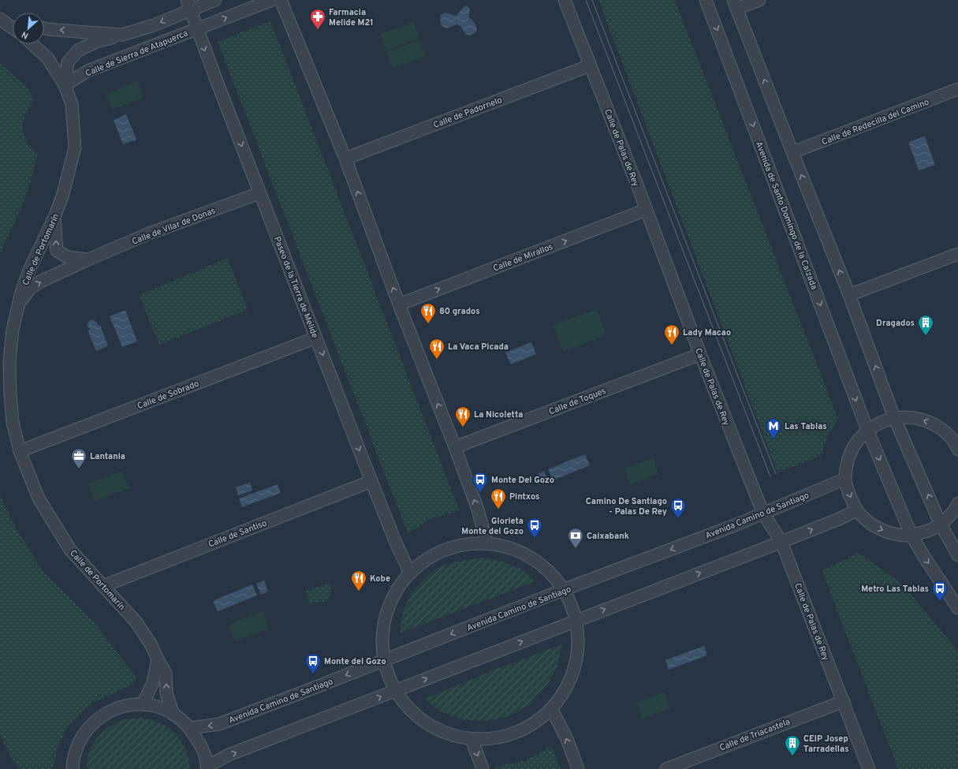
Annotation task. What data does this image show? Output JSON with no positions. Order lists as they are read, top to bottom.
{
  "streets": {
    "street": [
      "Calle de Sierra de Atapuerca",
      "Calle de Padornelo",
      "Calle de Redecilla del Camino",
      "Calle de Palas de Rey",
      "Avenida de Santo Domingo de la Calzada",
      "Calle de Vilar de Donas",
      "Calle de Portomarín",
      "Calle de Mirallos",
      "Paseo de la Tierra de Melide",
      "Calle de Sobrado",
      "Calle de Toques",
      "Avenida Camino de Santiago",
      "Calle de Santiso",
      "Calle de Triacastela"
    ]
  },
  "crossings": [
    ["Calle de Sierra de Atapuerca", "Calle de Portomarín"],
    ["Calle de Sierra de Atapuerca", "Paseo de la Tierra de Melide"],
    ["Calle de Padornelo", "Calle de Palas de Rey"],
    ["Calle de Palas de Rey", "Calle de Mirallos"],
    ["Calle de Palas de Rey", "Calle de Toques"],
    ["Calle de Palas de Rey", "Avenida Camino de Santiago"],
    ["Calle de Palas de Rey", "Calle de Triacastela"],
    ["Calle de Vilar de Donas", "Calle de Portomarín"],
    ["Calle de Vilar de Donas", "Paseo de la Tierra de Melide"],
    ["Calle de Portomarín", "Calle de Sobrado"],
    ["Calle de Portomarín", "Calle de Santiso"],
    ["Paseo de la Tierra de Melide", "Calle de Sobrado"],
    ["Paseo de la Tierra de Melide", "Calle de Santiso"]
  ],
  "one_way": ["Calle de Mirallos"],
  "places": {
    "pharmacy": ["Farmacia Melide M21"],
    "restaurant": [
      "80 grados",
      "Lady Macao",
      "La Vaca Picada",
      "La Nicoletta",
      "Pintxos",
      "Kobe"
    ],
    "building": ["Dragados", "CEIP Josep Tarradellas"],
    "metro station": ["Las Tablas"],
    "office": ["Lantania"],
    "bus stop": [
      "Monte Del Gozo",
      "Camino De Santiago - Palas De Rey",
      "Glorieta Monte del Gozo",
      "Metro Las Tablas",
      "Monte del Gozo"
    ],
    "bank": ["Caixabank"]
  },
  "north": "bottom left"
}
